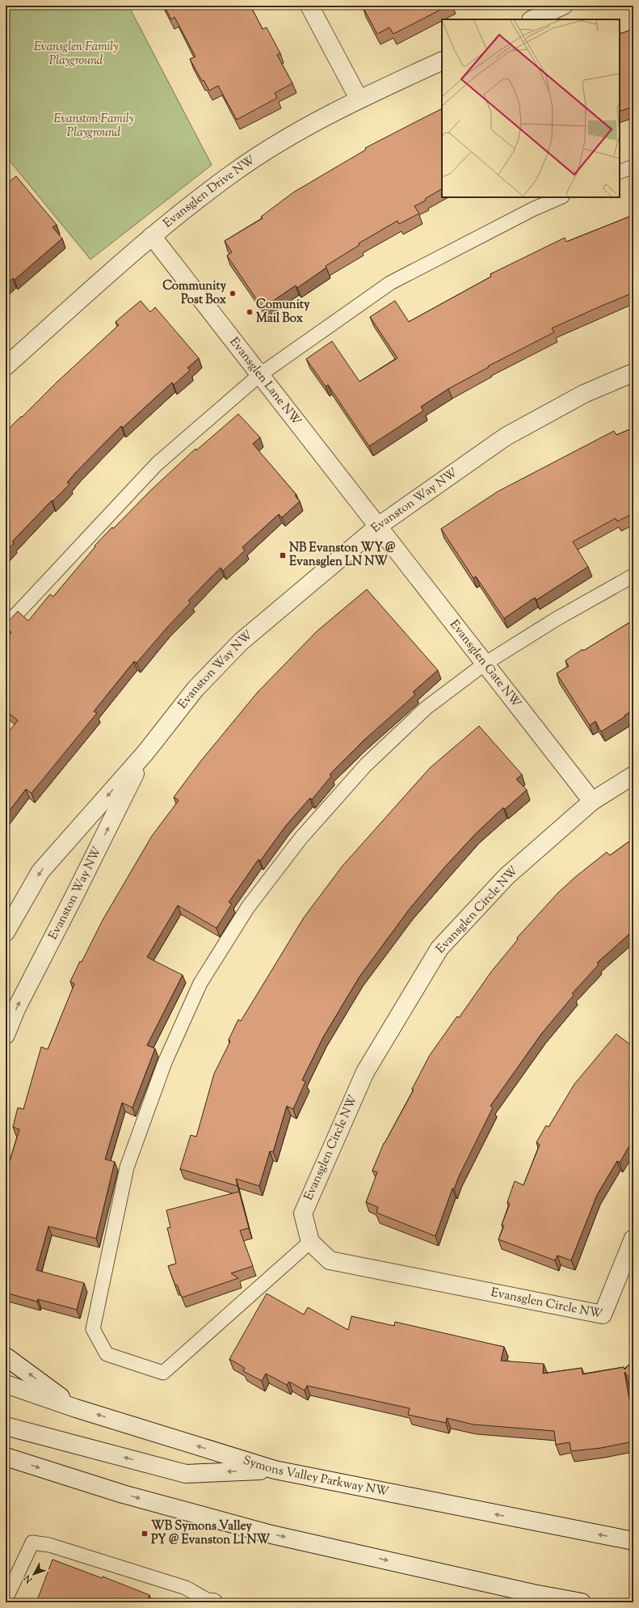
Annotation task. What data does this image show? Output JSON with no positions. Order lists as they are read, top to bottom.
{
  "streets": {
    "street": [
      "Evansglen Drive NW",
      "Evansglen Lane NW",
      "Evanston Way NW",
      "Evansglen Gate NW",
      "Evansglen Circle NW",
      "Symons Valley Parkway NW"
    ]
  },
  "crossings": [
    ["Evansglen Drive NW", "Evansglen Lane NW"],
    ["Evansglen Lane NW", "Evanston Way NW"],
    ["Evansglen Lane NW", "Evansglen Gate NW"],
    ["Evanston Way NW", "Evansglen Gate NW"],
    ["Evansglen Gate NW", "Evansglen Circle NW"]
  ],
  "parks": ["Evansglen Family Playground", "Evanston Family Playground"],
  "places": {
    "other": ["Community Post Box", "Comunity Mail Box"],
    "transit": ["NB Evanston WY @ Evansglen LN NW", "WB Symons Valley PY @ Evanston LI NW"]
  },
  "north": "bottom left"
}
